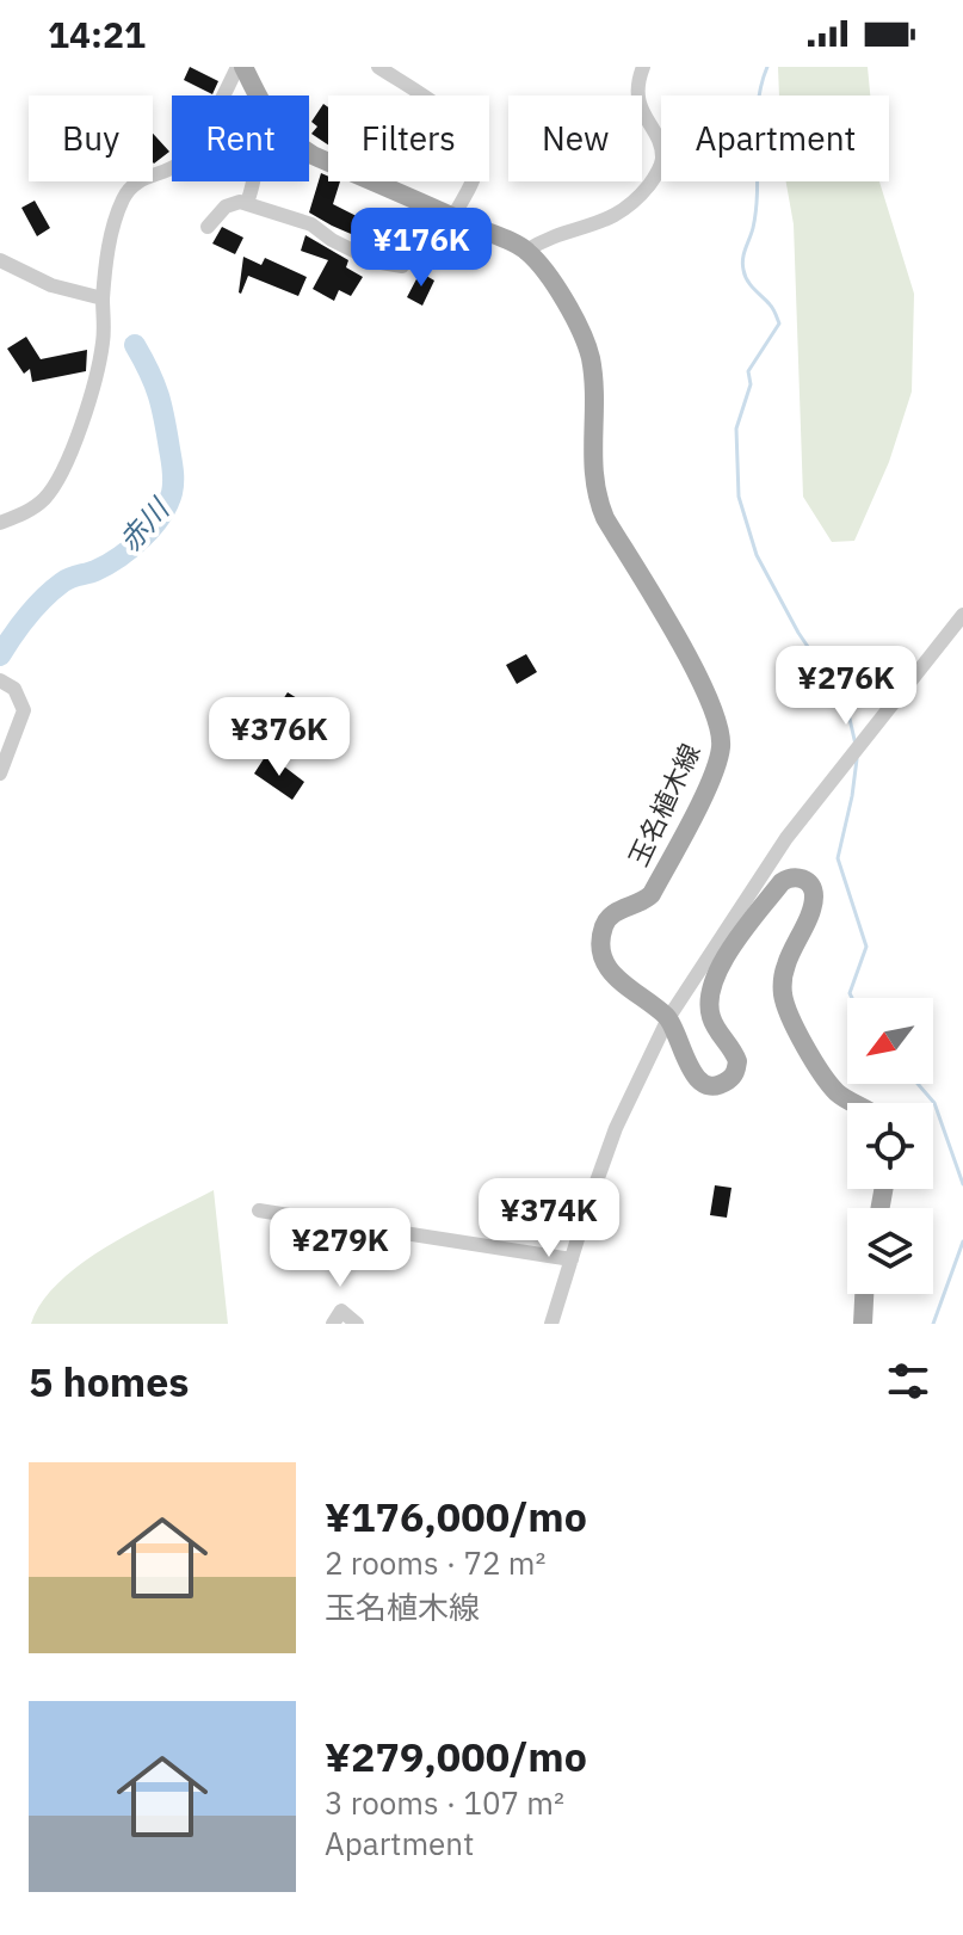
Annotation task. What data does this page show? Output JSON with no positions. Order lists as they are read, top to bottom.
{
  "streets": {
    "main road": ["玉名植木線"]
  },
  "water": ["赤川"],
  "north": "bottom left",
  "page": {
    "status": "14:21",
    "chip": [
      "Buy",
      "Rent",
      "Filters",
      "New",
      "Apartment"
    ],
    "price": [
      "¥176K",
      "¥276K",
      "¥376K",
      "¥374K",
      "¥279K"
    ],
    "heading": "5 homes",
    "list": [
      {
        "name": "¥176,000/mo",
        "note": "2 rooms · 72 m² · 玉名植木線"
      },
      {
        "name": "¥279,000/mo",
        "note": "3 rooms · 107 m² · Apartment"
      }
    ]
  }
}
